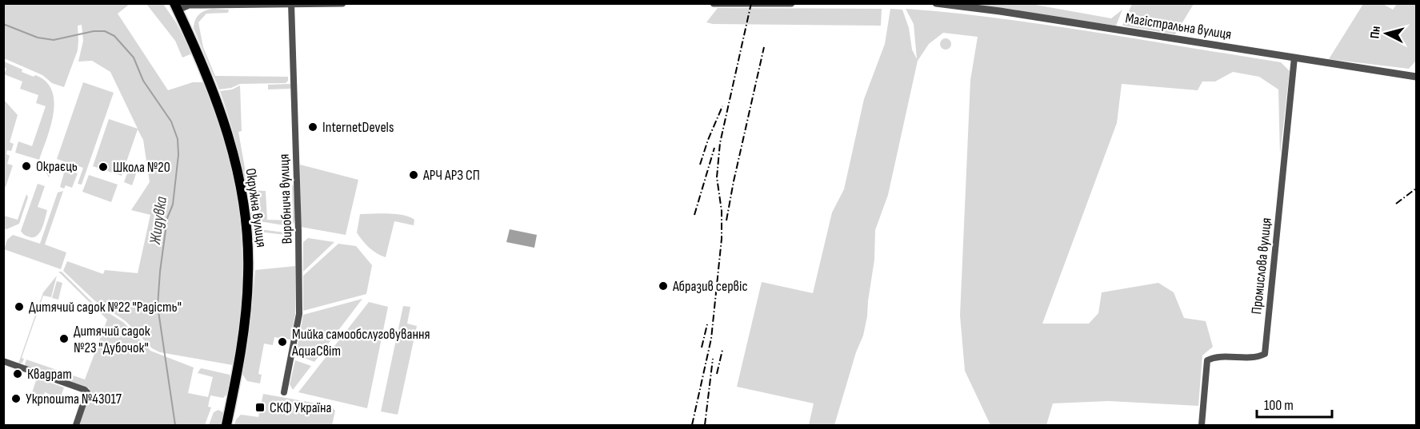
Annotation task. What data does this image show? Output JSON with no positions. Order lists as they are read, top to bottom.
{
  "streets": {
    "main road": ["Окружна вулиця"],
    "street": ["Магістральна вулиця", "Виробнича вулиця", "Промислова вулиця"]
  },
  "crossings": [
    ["Магістральна вулиця", "Промислова вулиця"]
  ],
  "water": ["Жидувка"],
  "places": {
    "other": [
      "InternetDevels",
      "Окраєць",
      "Школа №20",
      "АРЧ АРЗ СП",
      "Абразив сервіс",
      "Дитячий садок №22 \"Радість\"",
      "Дитячий садок №23 \"Дубочок\"",
      "Мийка самообслуговування AquaСвіт",
      "Квадрат",
      "Укрпошта №43017"
    ],
    "transit": ["СКФ Україна"]
  },
  "scale_bar": "100 m",
  "north": "left"
}
